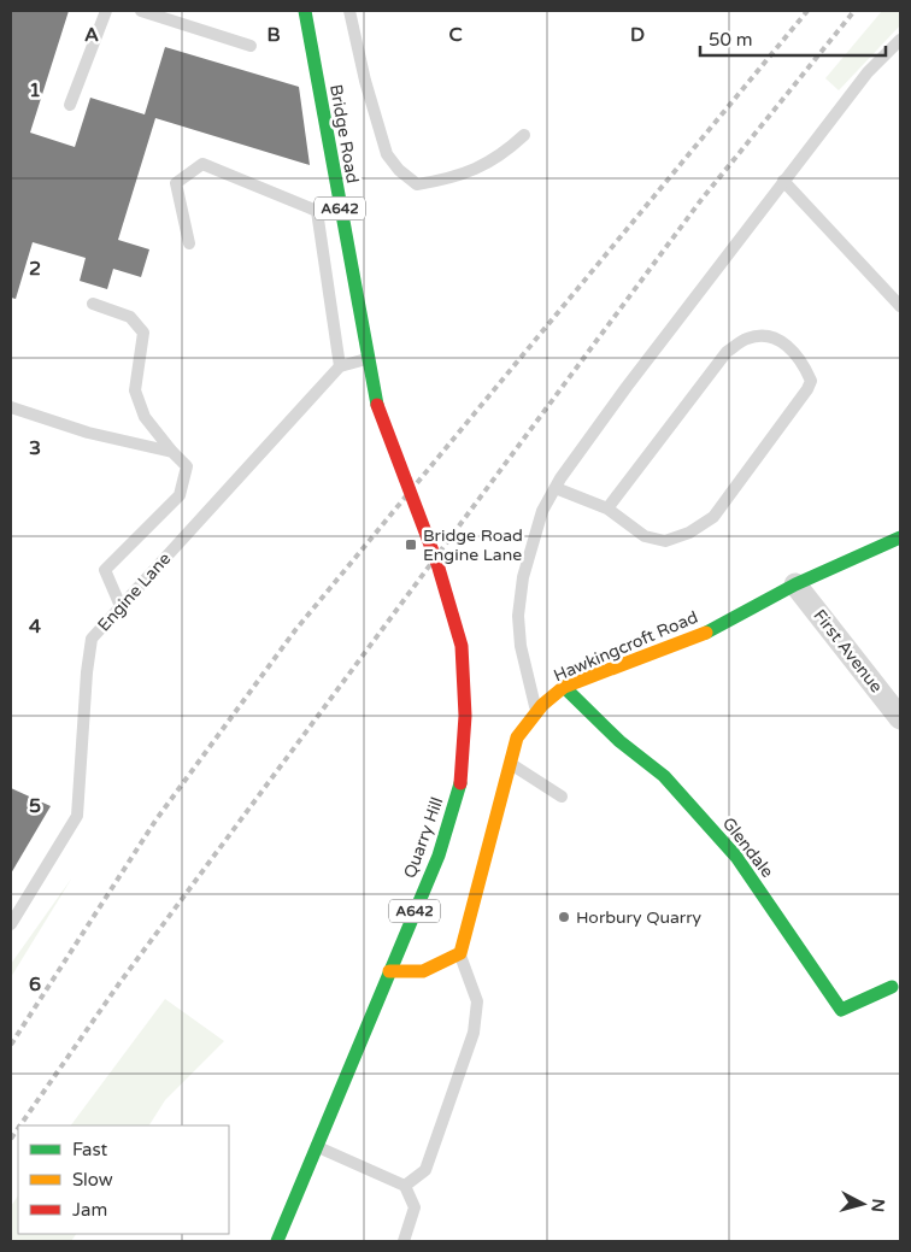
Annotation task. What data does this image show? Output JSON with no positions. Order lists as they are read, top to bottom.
{
  "streets": {
    "main road": [
      "Bridge Road",
      "A642",
      "Hawkingcroft Road",
      "Quarry Hill",
      "Glendale"
    ],
    "street": ["First Avenue"],
    "lane": ["Engine Lane"]
  },
  "crossings": [
    ["Bridge Road", "Quarry Hill"],
    ["Hawkingcroft Road", "First Avenue"],
    ["Hawkingcroft Road", "Glendale"]
  ],
  "places": {
    "transit": ["Bridge Road Engine Lane"],
    "other": ["Horbury Quarry"]
  },
  "legend": ["Fast", "Slow", "Jam"],
  "scale_bar": "50 m",
  "north": "right",
  "grid": {
    "columns": [
      "A",
      "B",
      "C",
      "D"
    ],
    "rows": [
      "1",
      "2",
      "3",
      "4",
      "5",
      "6"
    ]
  }
}
